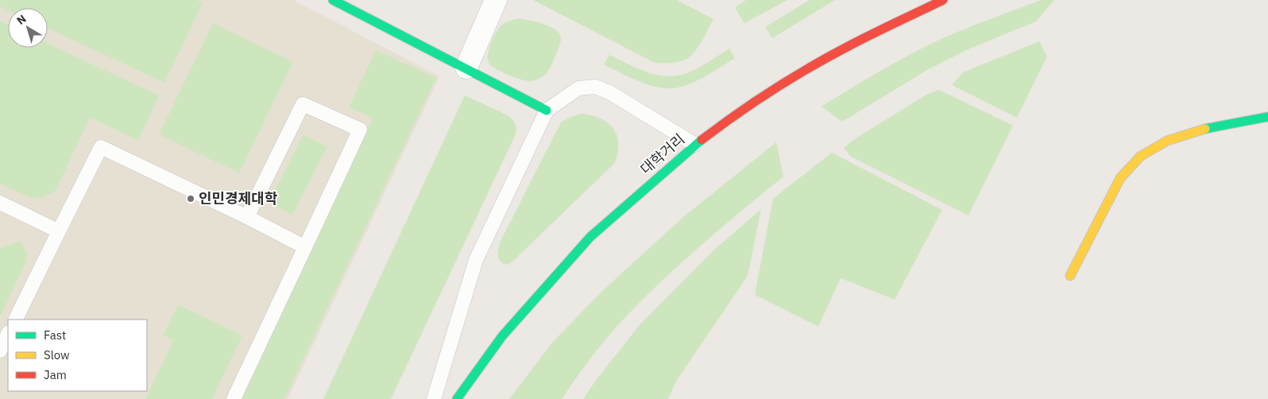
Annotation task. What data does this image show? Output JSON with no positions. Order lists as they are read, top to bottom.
{
  "streets": {
    "main road": ["대학거리"]
  },
  "places": ["인민경제대학"],
  "legend": ["Fast", "Slow", "Jam"],
  "north": "top left"
}
